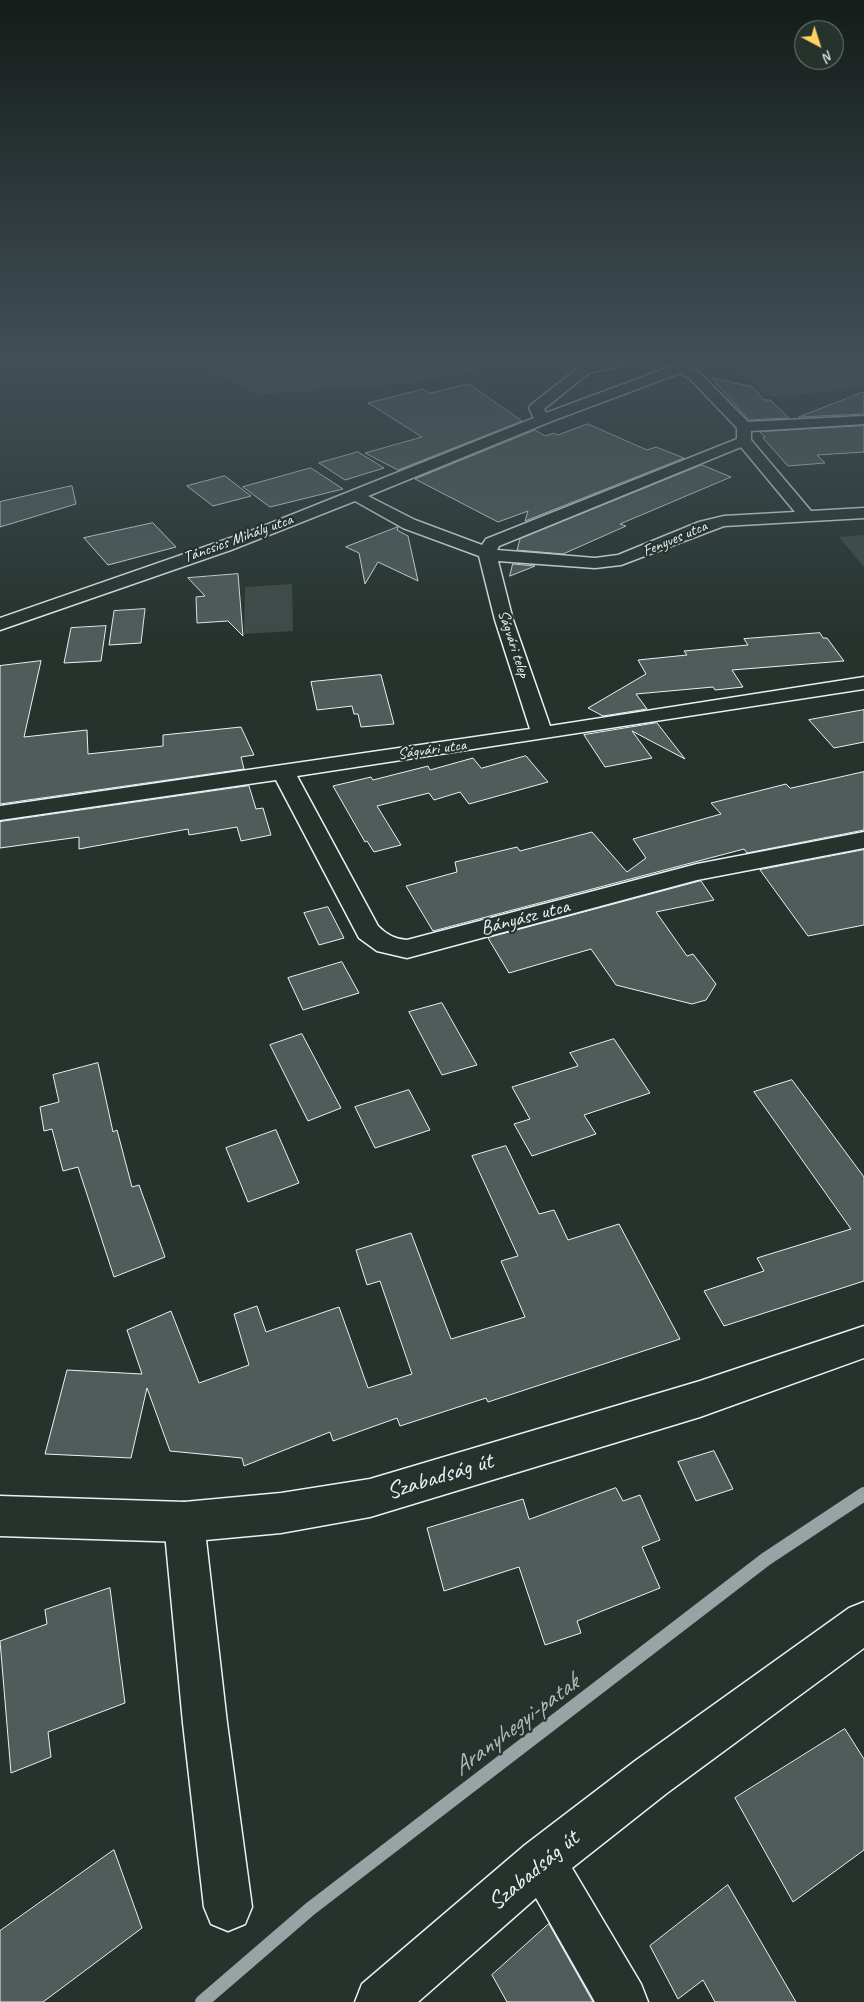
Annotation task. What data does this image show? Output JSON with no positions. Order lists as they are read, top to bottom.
{
  "streets": {
    "street": [
      "Táncsics Mihály utca",
      "Fenyves utca",
      "Ságvári telep",
      "Ságvári utca",
      "Bányász utca",
      "Szabadság út"
    ]
  },
  "crossings": [
    ["Táncsics Mihály utca", "Fenyves utca"],
    ["Fenyves utca", "Ságvári telep"],
    ["Ságvári telep", "Ságvári utca"],
    ["Ságvári utca", "Bányász utca"]
  ],
  "water": ["Aranyhegyi-patak"],
  "north": "bottom right"
}
